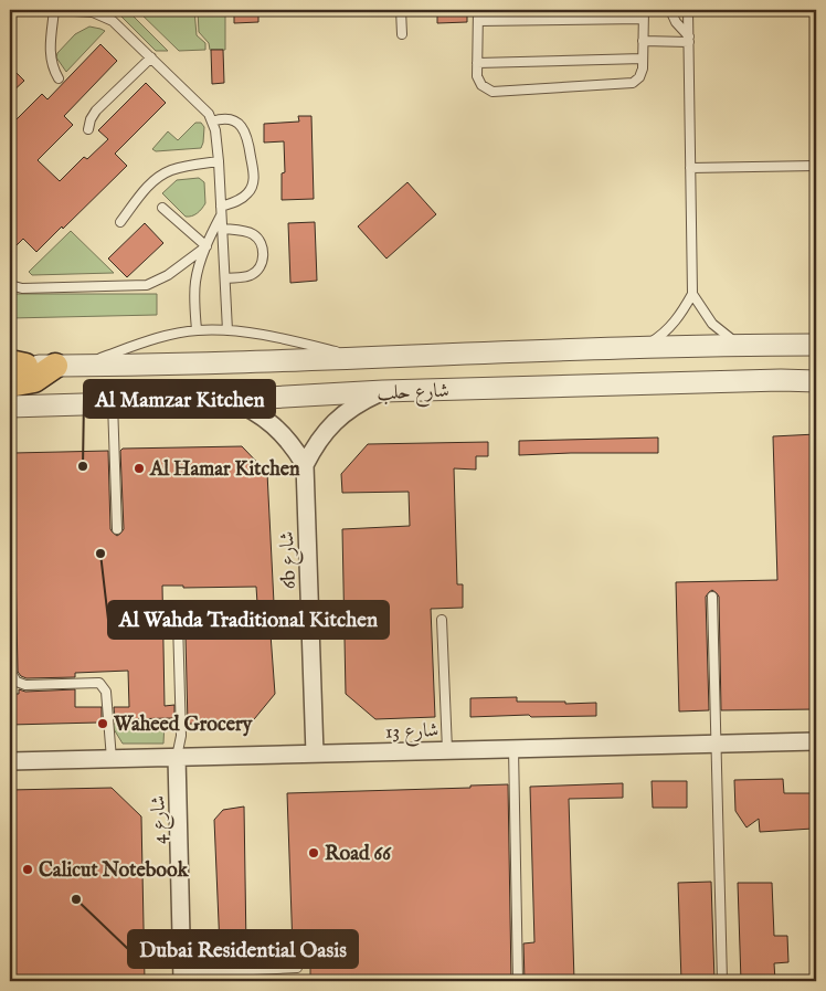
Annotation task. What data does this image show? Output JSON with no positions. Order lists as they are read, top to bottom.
{
  "streets": {
    "street": [
      "شارع حلب",
      "6b شارع",
      "شارع 13",
      "شارع 4"
    ]
  },
  "crossings": [
    ["6b شارع", "شارع 13"],
    ["شارع 13", "شارع 4"]
  ],
  "places": [
    "Al Mamzar Kitchen",
    "Al Hamar Kitchen",
    "Al Wahda Traditional Kitchen",
    "Waheed Grocery",
    "Road 66",
    "Calicut Notebook",
    "Dubai Residential Oasis"
  ]
}
